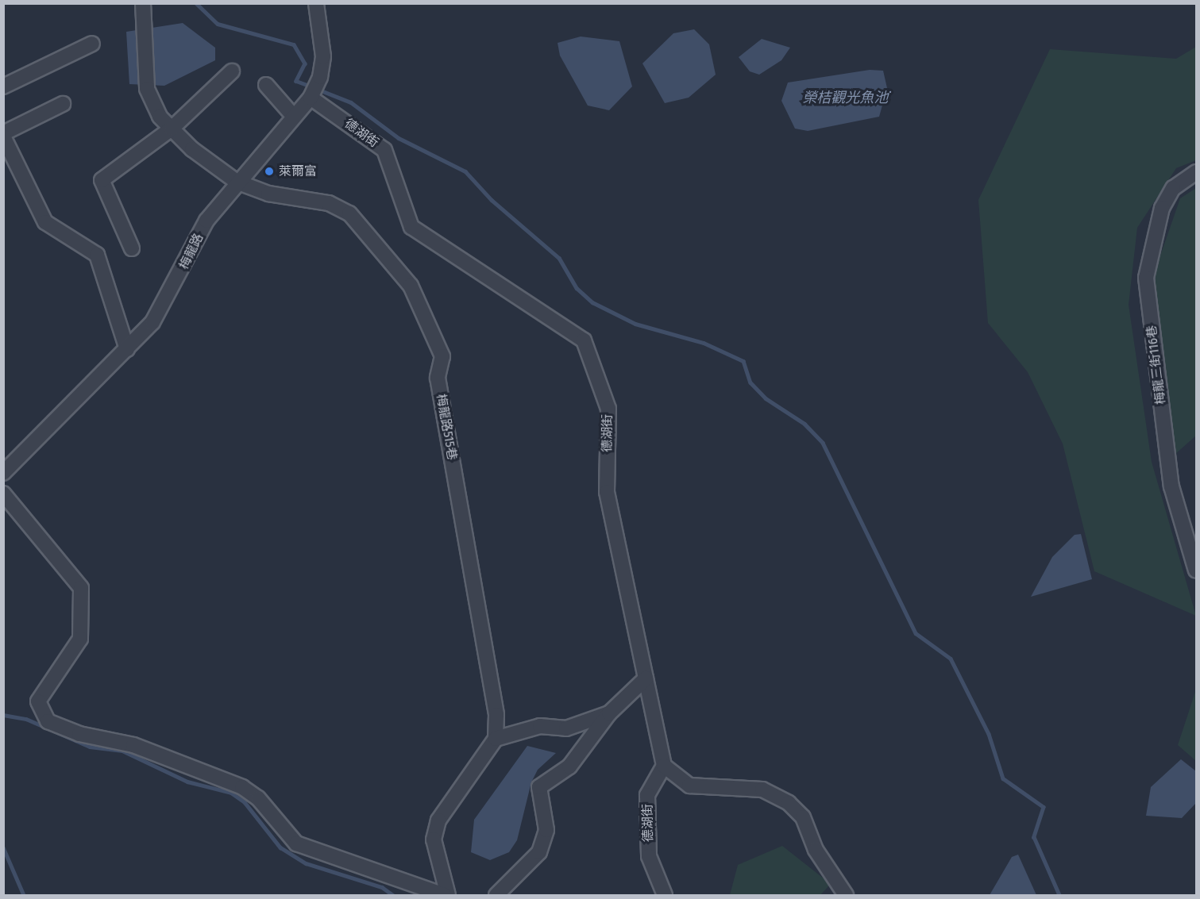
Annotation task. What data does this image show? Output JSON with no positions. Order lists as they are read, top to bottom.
{
  "streets": {
    "street": [
      "德湖街",
      "梅龍路",
      "梅龍三街116巷",
      "梅龍路515巷"
    ]
  },
  "crossings": [
    ["德湖街", "梅龍路"],
    ["梅龍路", "梅龍路515巷"]
  ],
  "water": ["榮桔觀光魚池˙"],
  "places": ["萊爾富"]
}
